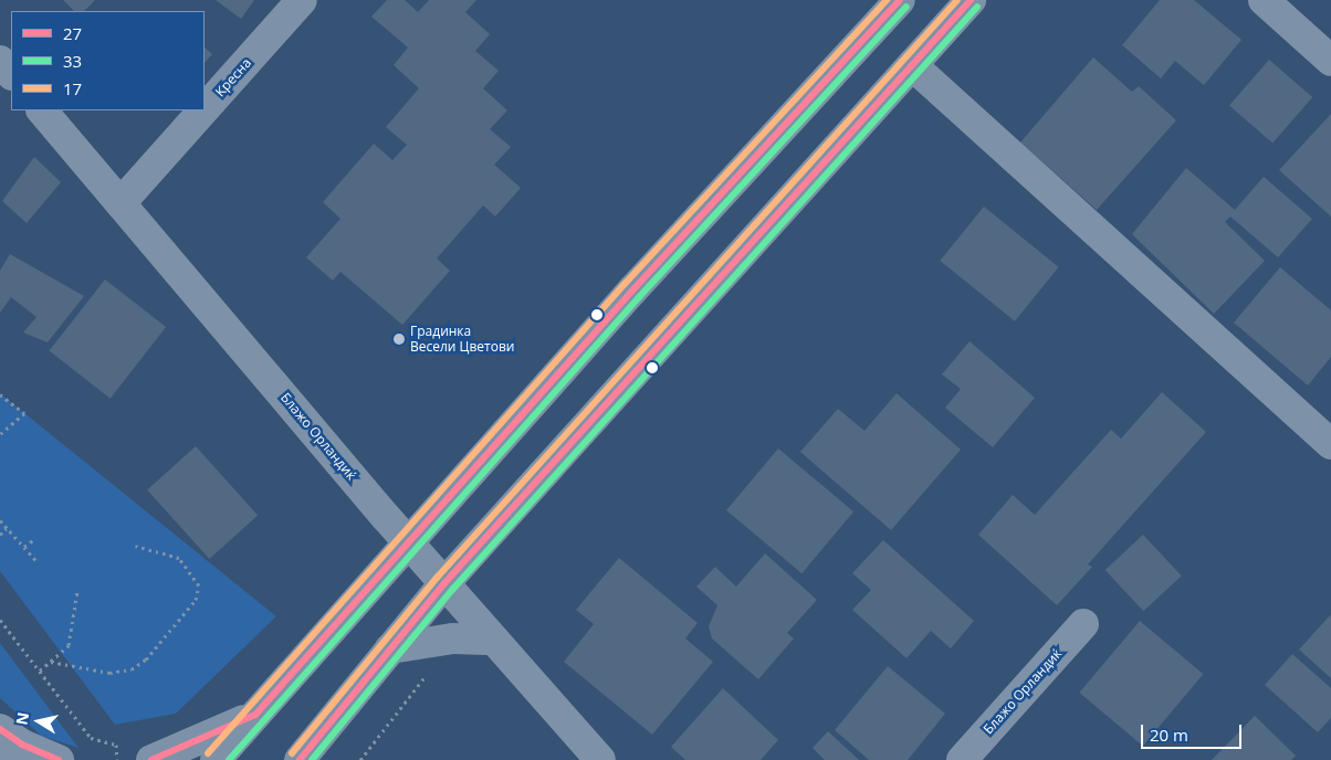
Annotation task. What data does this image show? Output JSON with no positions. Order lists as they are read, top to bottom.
{
  "streets": {
    "street": ["Кресна", "Блажо Орландиќ"]
  },
  "crossings": [
    ["Кресна", "Блажо Орландиќ"]
  ],
  "places": ["Градинка Весели Цветови"],
  "lines": ["transit line 27", "transit line 17", "transit line 33"],
  "legend": ["27", "33", "17"],
  "scale_bar": "20 m",
  "north": "left"
}
